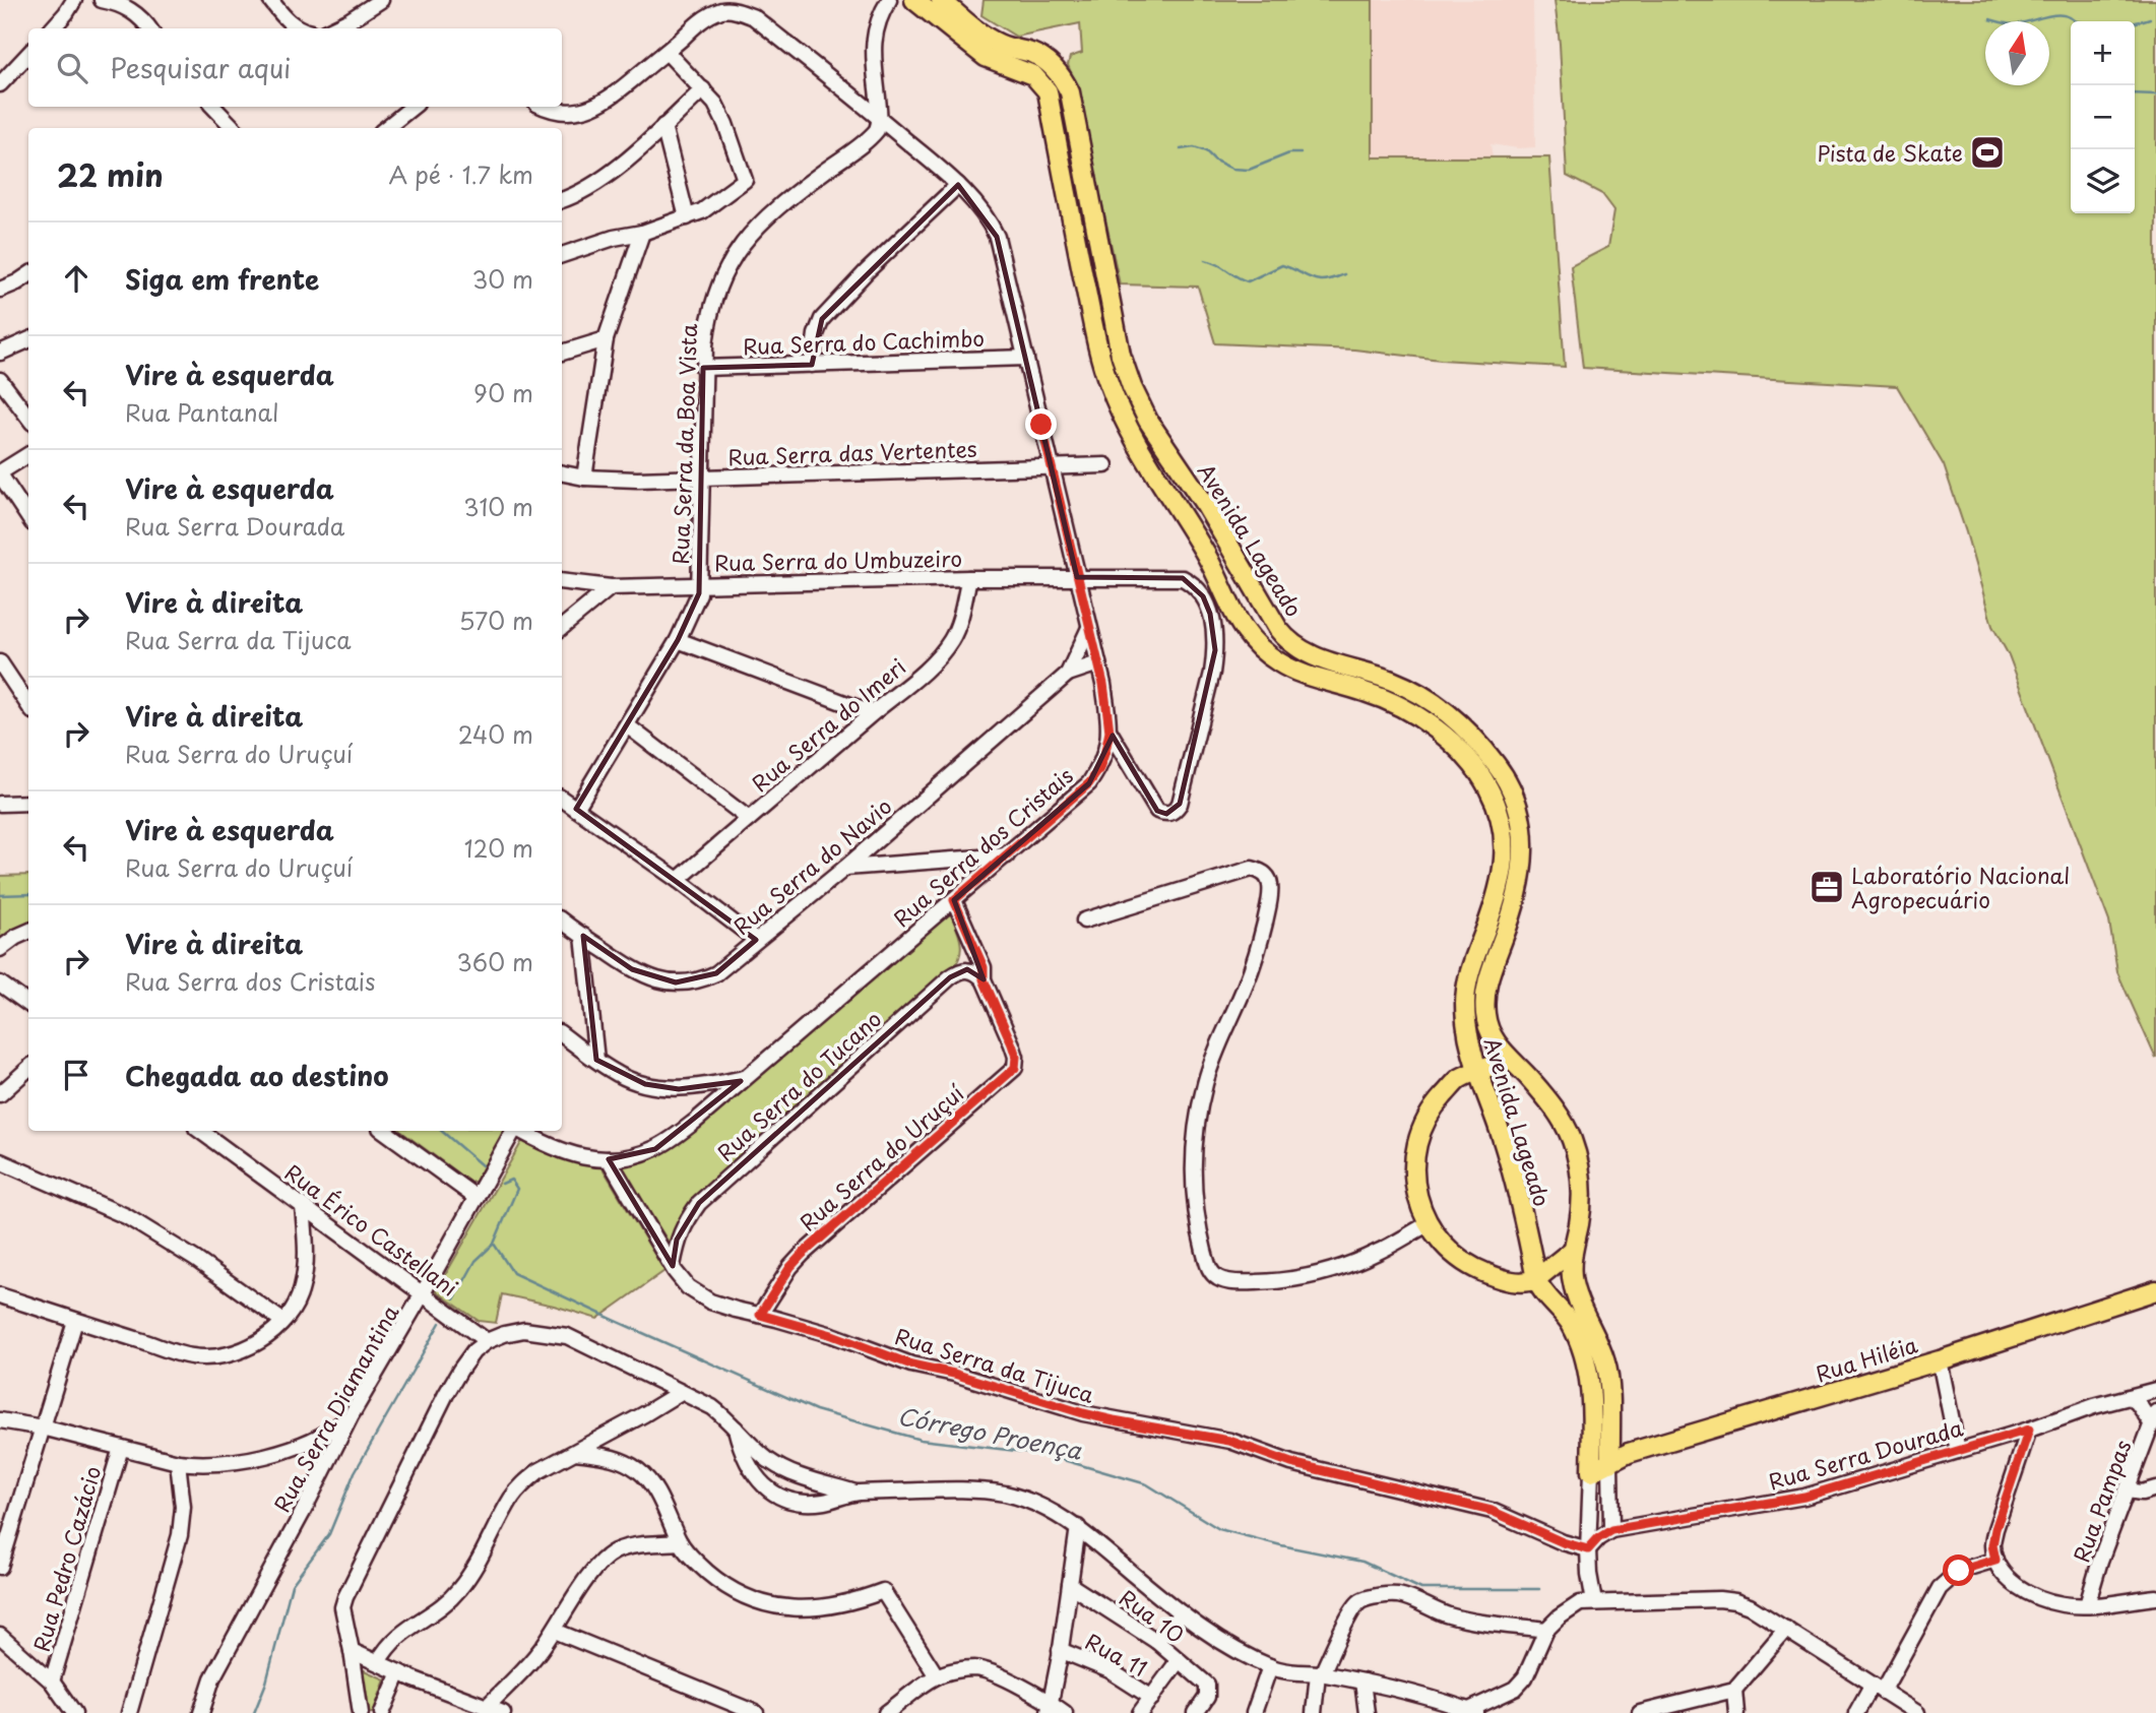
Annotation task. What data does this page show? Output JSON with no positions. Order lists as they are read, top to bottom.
{
  "streets": {
    "main road": ["Avenida Lageado", "Rua Hiléia"],
    "street": [
      "Rua Serra do Cachimbo",
      "Rua Serra da Boa Vista",
      "Rua Serra das Vertentes",
      "Rua Serra do Umbuzeiro",
      "Rua Serra do Imeri",
      "Rua Serra dos Cristais",
      "Rua Serra do Navio",
      "Rua Serra do Tucano",
      "Rua Serra do Uruçuí",
      "Rua Érico Castellani",
      "Rua Serra da Tijuca",
      "Rua Serra Diamantina",
      "Rua Serra Dourada",
      "Rua Pampas",
      "Rua Pedro Cazácio",
      "Rua 10",
      "Rua 11"
    ]
  },
  "crossings": [
    ["Rua Serra do Cachimbo", "Rua Serra da Boa Vista"],
    ["Rua Serra do Cachimbo", "Rua Serra dos Cristais"],
    ["Rua Serra da Boa Vista", "Rua Serra das Vertentes"],
    ["Rua Serra da Boa Vista", "Rua Serra do Umbuzeiro"],
    ["Rua Serra da Boa Vista", "Rua Serra dos Cristais"],
    ["Rua Serra das Vertentes", "Rua Serra dos Cristais"],
    ["Avenida Lageado", "Rua Hiléia"],
    ["Avenida Lageado", "Rua Serra da Tijuca"],
    ["Avenida Lageado", "Rua Serra Dourada"],
    ["Rua Serra do Umbuzeiro", "Rua Serra do Imeri"],
    ["Rua Serra do Umbuzeiro", "Rua Serra dos Cristais"],
    ["Rua Serra dos Cristais", "Rua Serra do Navio"],
    ["Rua Serra dos Cristais", "Rua Serra do Uruçuí"],
    ["Rua Serra do Tucano", "Rua Serra do Uruçuí"],
    ["Rua Serra do Uruçuí", "Rua Serra da Tijuca"],
    ["Rua Érico Castellani", "Rua Serra Diamantina"],
    ["Rua Serra da Tijuca", "Rua Serra Dourada"]
  ],
  "water": ["Córrego Proença"],
  "places": {
    "sports": ["Pista de Skate"],
    "office": ["Laboratório Nacional Agropecuário"]
  },
  "north": "top",
  "page": {
    "map_buttons": ["+", "−"],
    "search": "Pesquisar aqui",
    "heading": ["22 min", "A pé · 1.7 km"],
    "list": [
      ["Siga em frente", "30 m"],
      ["Vire à esquerda", "Rua Pantanal", "90 m"],
      ["Vire à esquerda", "Rua Serra Dourada", "310 m"],
      ["Vire à direita", "Rua Serra da Tijuca", "570 m"],
      ["Vire à direita", "Rua Serra do Uruçuí", "240 m"],
      ["Vire à esquerda", "Rua Serra do Uruçuí", "120 m"],
      ["Vire à direita", "Rua Serra dos Cristais", "360 m"],
      "Chegada ao destino"
    ]
  }
}
